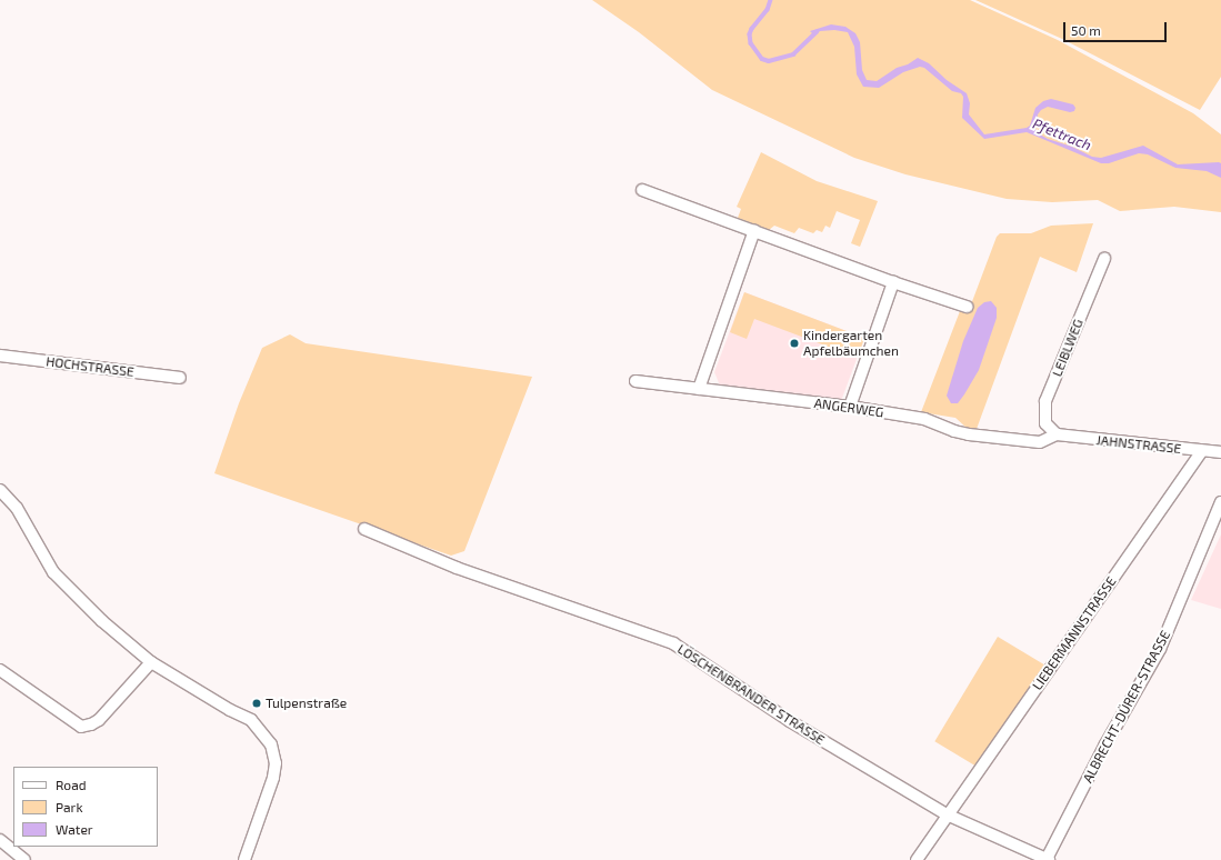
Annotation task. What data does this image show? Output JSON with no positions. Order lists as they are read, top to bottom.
{
  "streets": {
    "street": [
      "LEIBLWEG",
      "HOCHSTRASSE",
      "ANGERWEG",
      "JAHNSTRASSE",
      "LIEBERMANNSTRASSE",
      "LÖSCHENBRANDER STRASSE",
      "ALBRECHT-DÜRER-STRASSE"
    ]
  },
  "crossings": [
    ["LEIBLWEG", "ANGERWEG"],
    ["LEIBLWEG", "JAHNSTRASSE"],
    ["ANGERWEG", "JAHNSTRASSE"],
    ["JAHNSTRASSE", "LIEBERMANNSTRASSE"],
    ["LIEBERMANNSTRASSE", "LÖSCHENBRANDER STRASSE"],
    ["LÖSCHENBRANDER STRASSE", "ALBRECHT-DÜRER-STRASSE"]
  ],
  "water": ["Pfettrach"],
  "places": ["Kindergarten Apfelbäumchen", "Tulpenstraße"],
  "legend": ["Road", "Park", "Water"],
  "scale_bar": "50 m"
}
